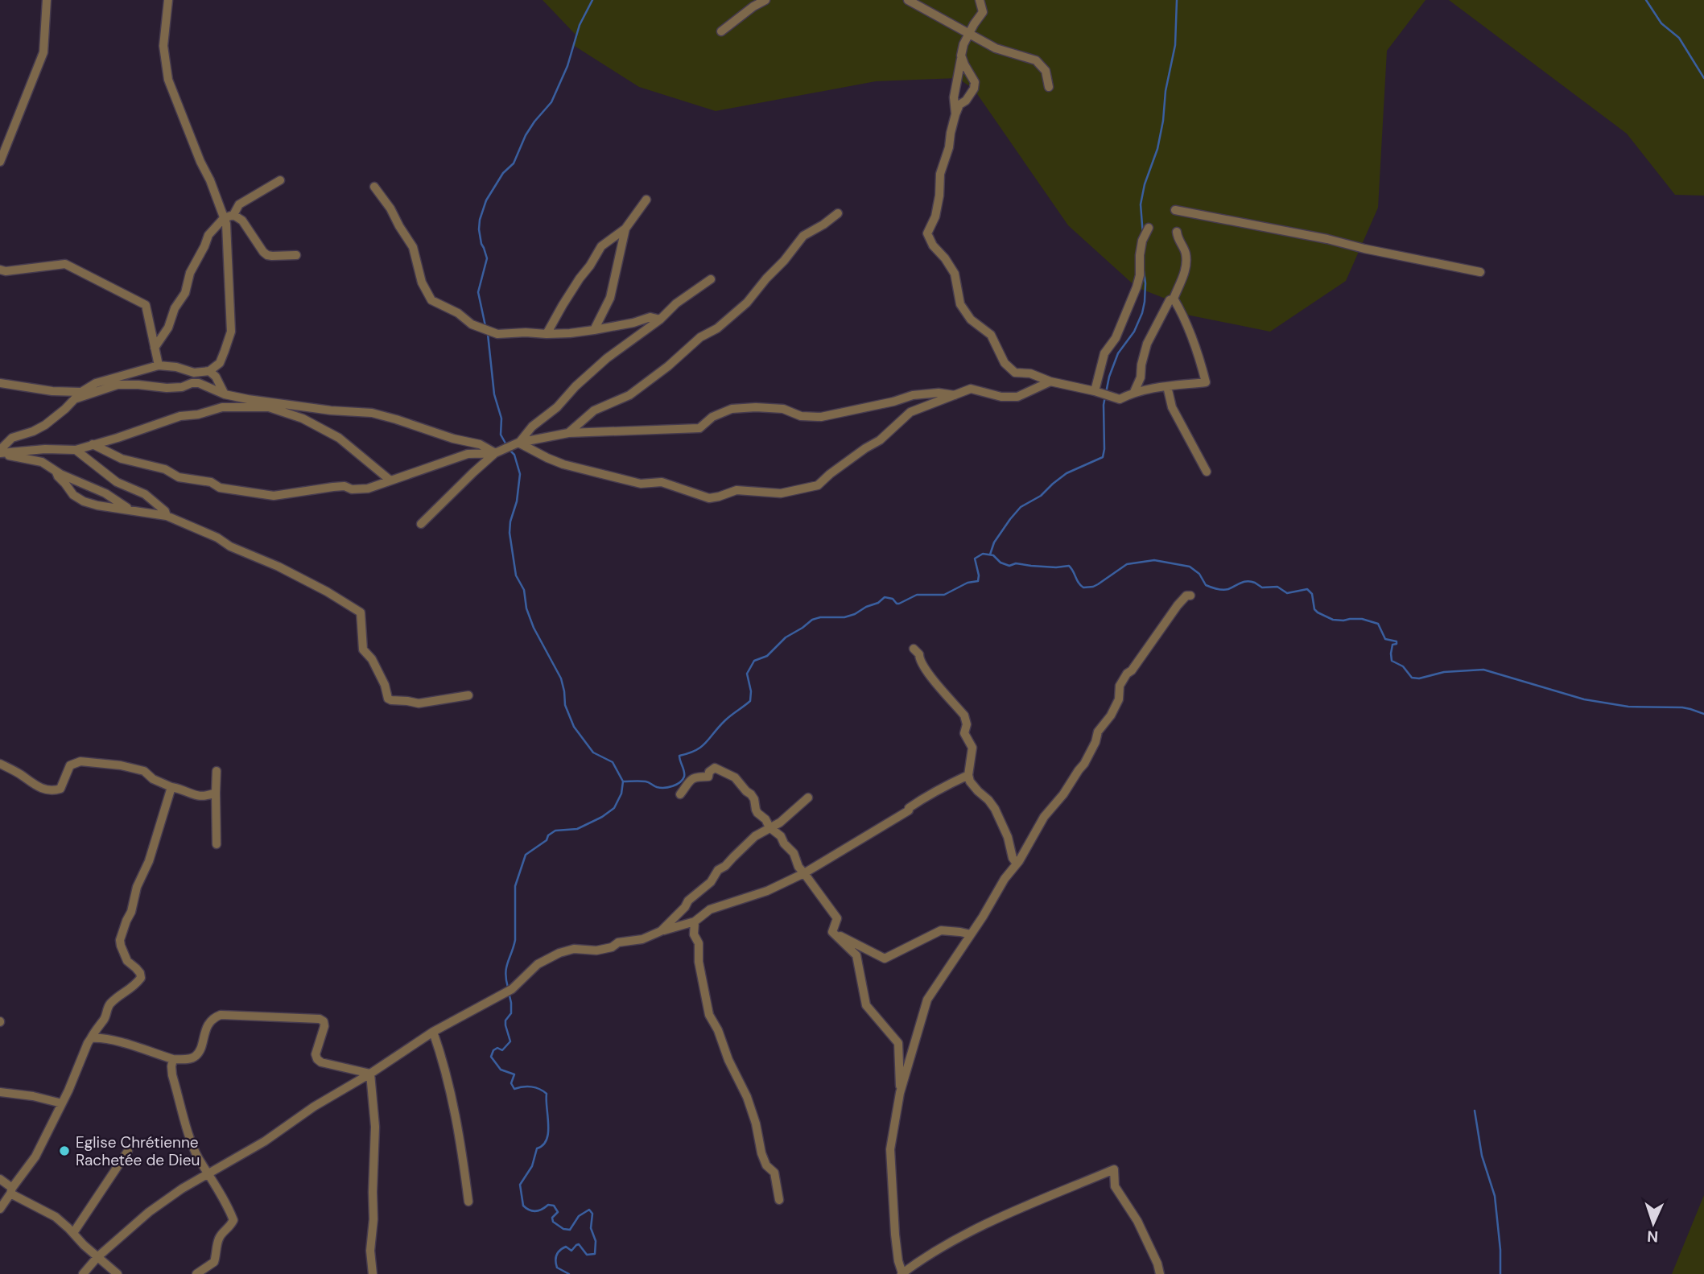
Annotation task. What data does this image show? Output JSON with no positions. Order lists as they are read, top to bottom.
{
  "places": ["Eglise Chrétienne Rachetée de Dieu"],
  "north": "bottom"
}
